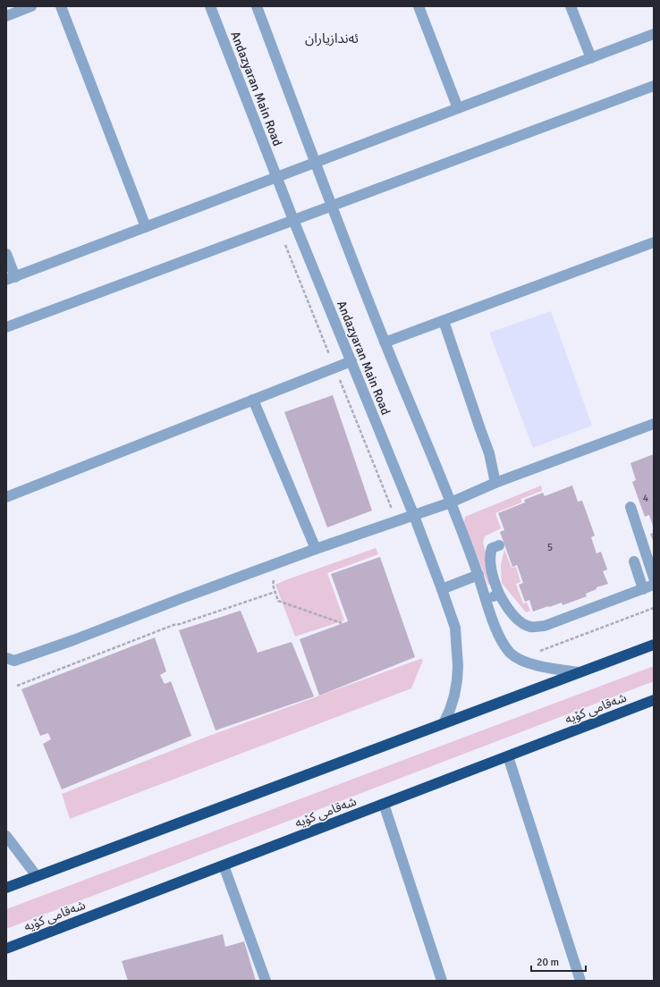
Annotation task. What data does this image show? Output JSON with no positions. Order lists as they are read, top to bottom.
{
  "streets": {
    "highway": ["شەقامی کۆیە"],
    "street": ["Andazyaran Main Road"]
  },
  "districts": ["ئەندازیاران"],
  "house_numbers": ["4", "5"],
  "scale_bar": "20 m"
}
